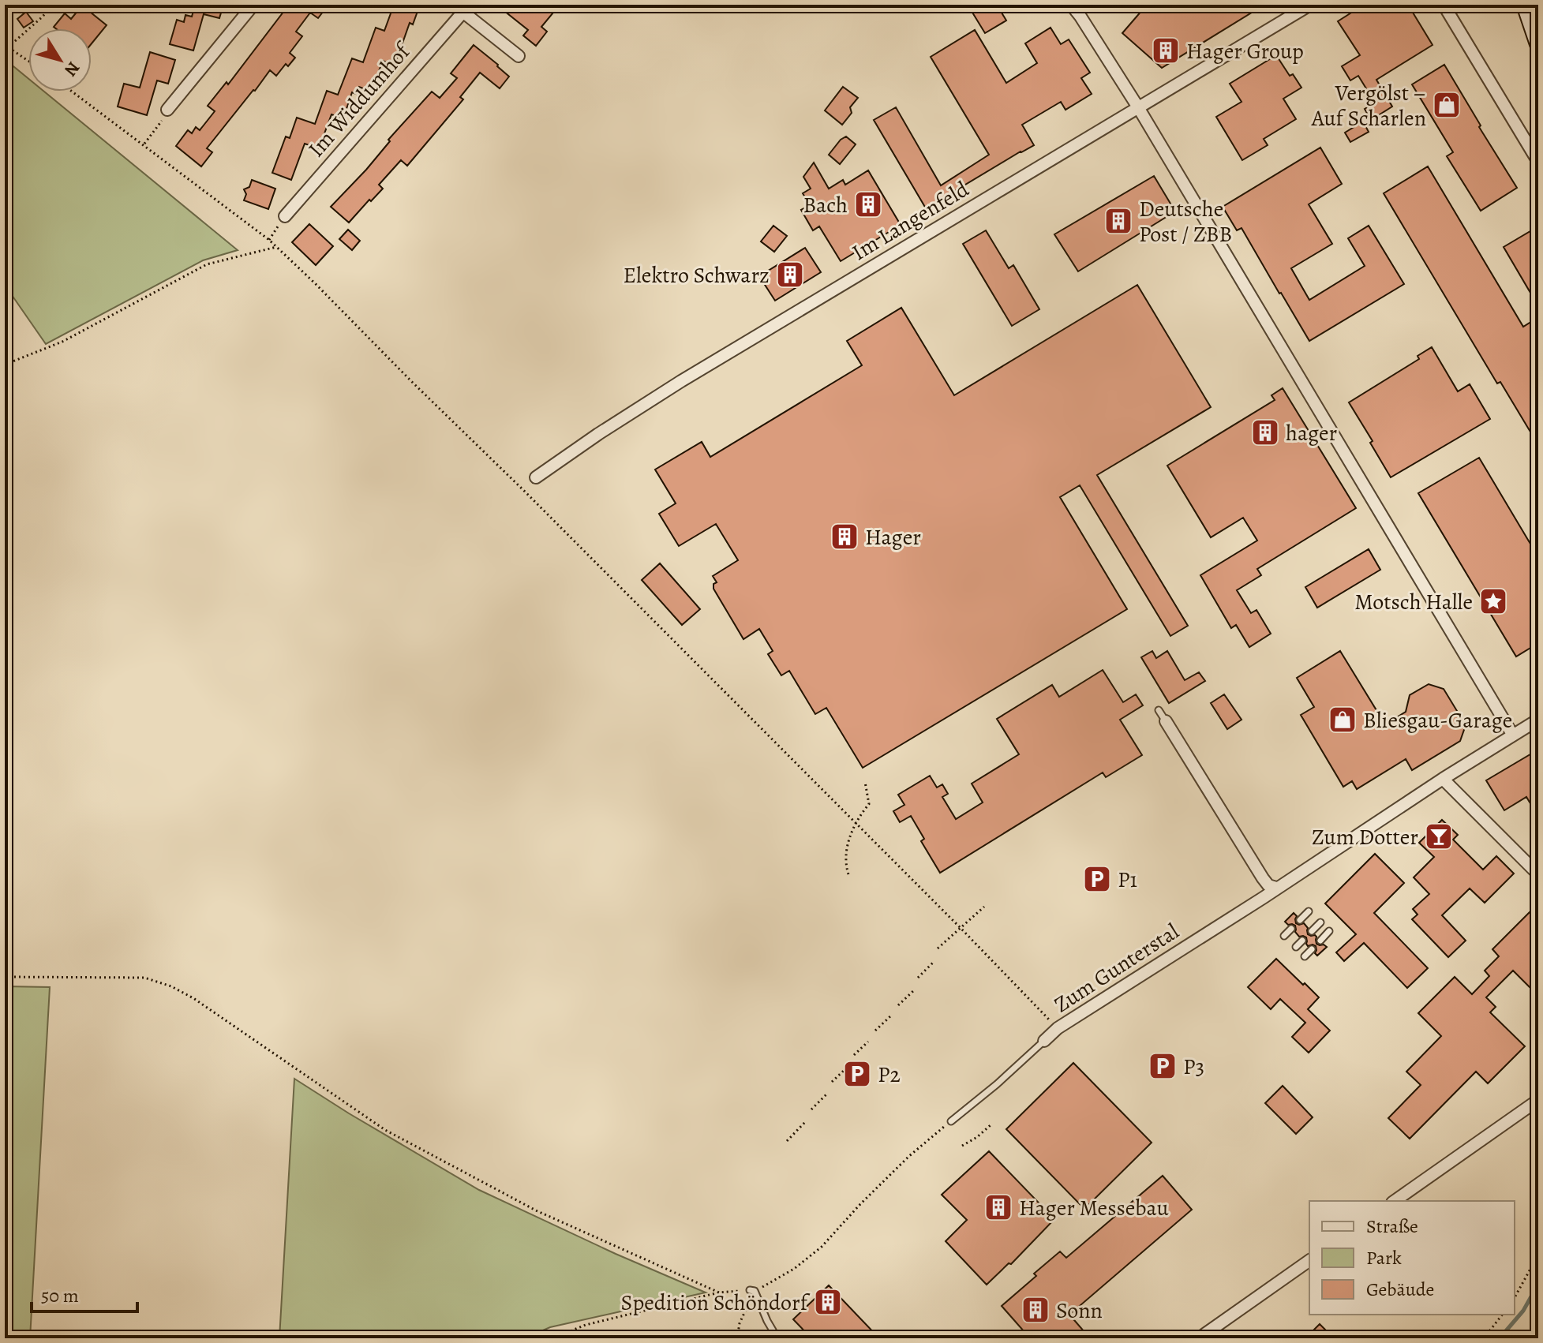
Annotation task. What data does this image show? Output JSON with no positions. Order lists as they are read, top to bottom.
{
  "streets": {
    "street": ["Im Widdumhof", "Im Langenfeld", "Zum Gunterstal"]
  },
  "places": {
    "building": [
      "Hager Group",
      "Bach",
      "Deutsche Post / ZBB",
      "Elektro Schwarz",
      "hager",
      "Hager",
      "Hager Messebau",
      "Spedition Schöndorf",
      "Sonn"
    ],
    "shop": ["Vergölst – Auf Scharlen", "Bliesgau-Garage"],
    "place": ["Motsch Halle"],
    "bar": ["Zum Dotter"],
    "parking": ["P1", "P3", "P2"]
  },
  "legend": ["Straße", "Park", "Gebäude"],
  "scale_bar": "50 m",
  "north": "bottom right"
}
